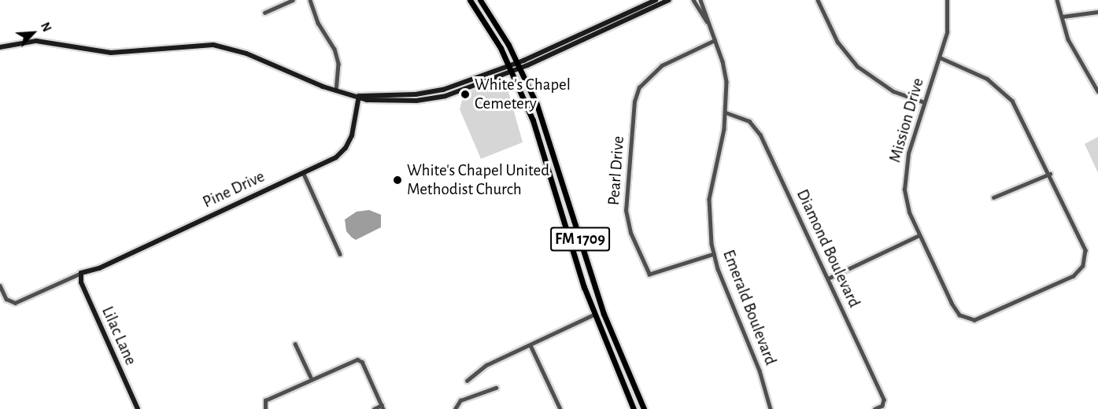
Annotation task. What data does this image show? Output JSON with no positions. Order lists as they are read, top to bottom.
{
  "streets": {
    "main road": ["Pine Drive", "FM 1709", "Lilac Lane"],
    "street": [
      "Mission Drive",
      "Pearl Drive",
      "Diamond Boulevard",
      "Emerald Boulevard"
    ]
  },
  "crossings": [
    ["Pearl Drive", "Emerald Boulevard"],
    ["Pine Drive", "Lilac Lane"],
    ["Diamond Boulevard", "Emerald Boulevard"]
  ],
  "places": ["White's Chapel Cemetery", "White's Chapel United Methodist Church"],
  "north": "top right"
}
